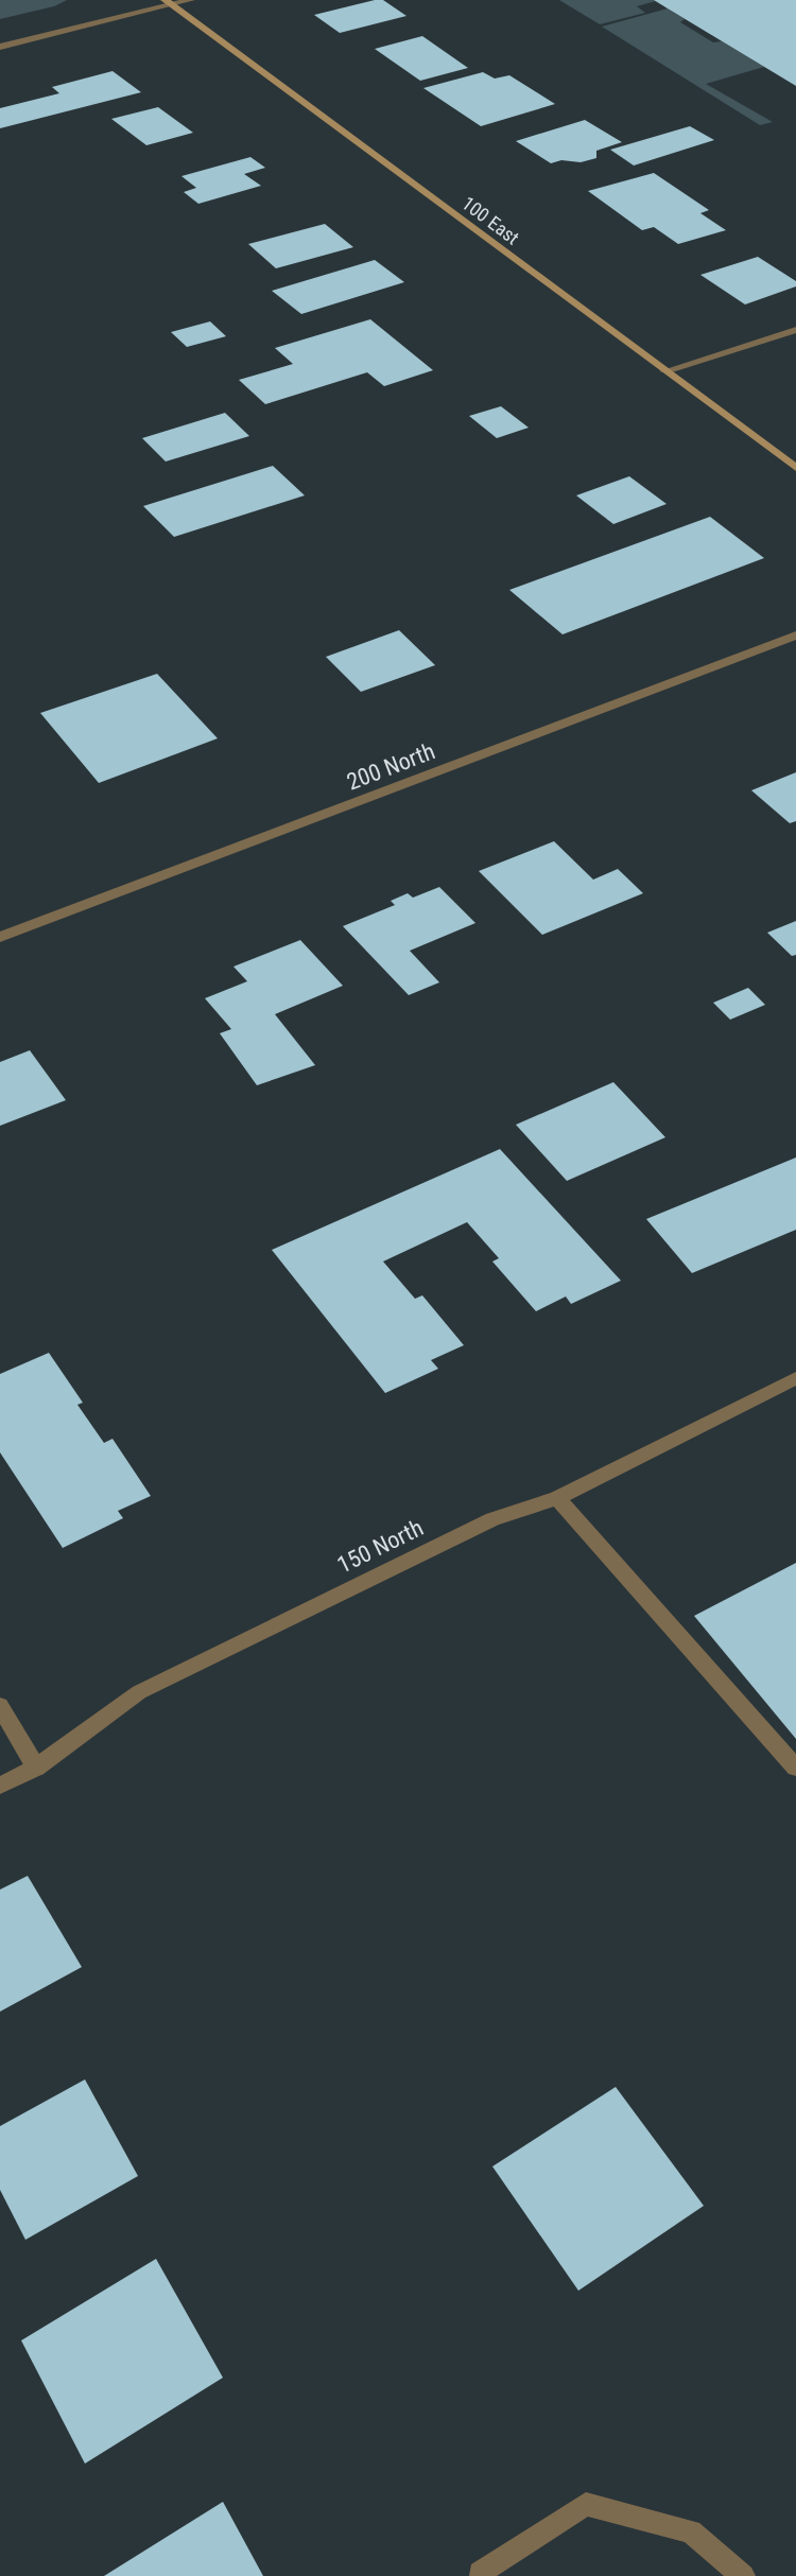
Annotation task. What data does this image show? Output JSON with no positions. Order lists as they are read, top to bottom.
{
  "streets": {
    "main road": ["100 East"],
    "street": ["200 North", "150 North"]
  }
}
